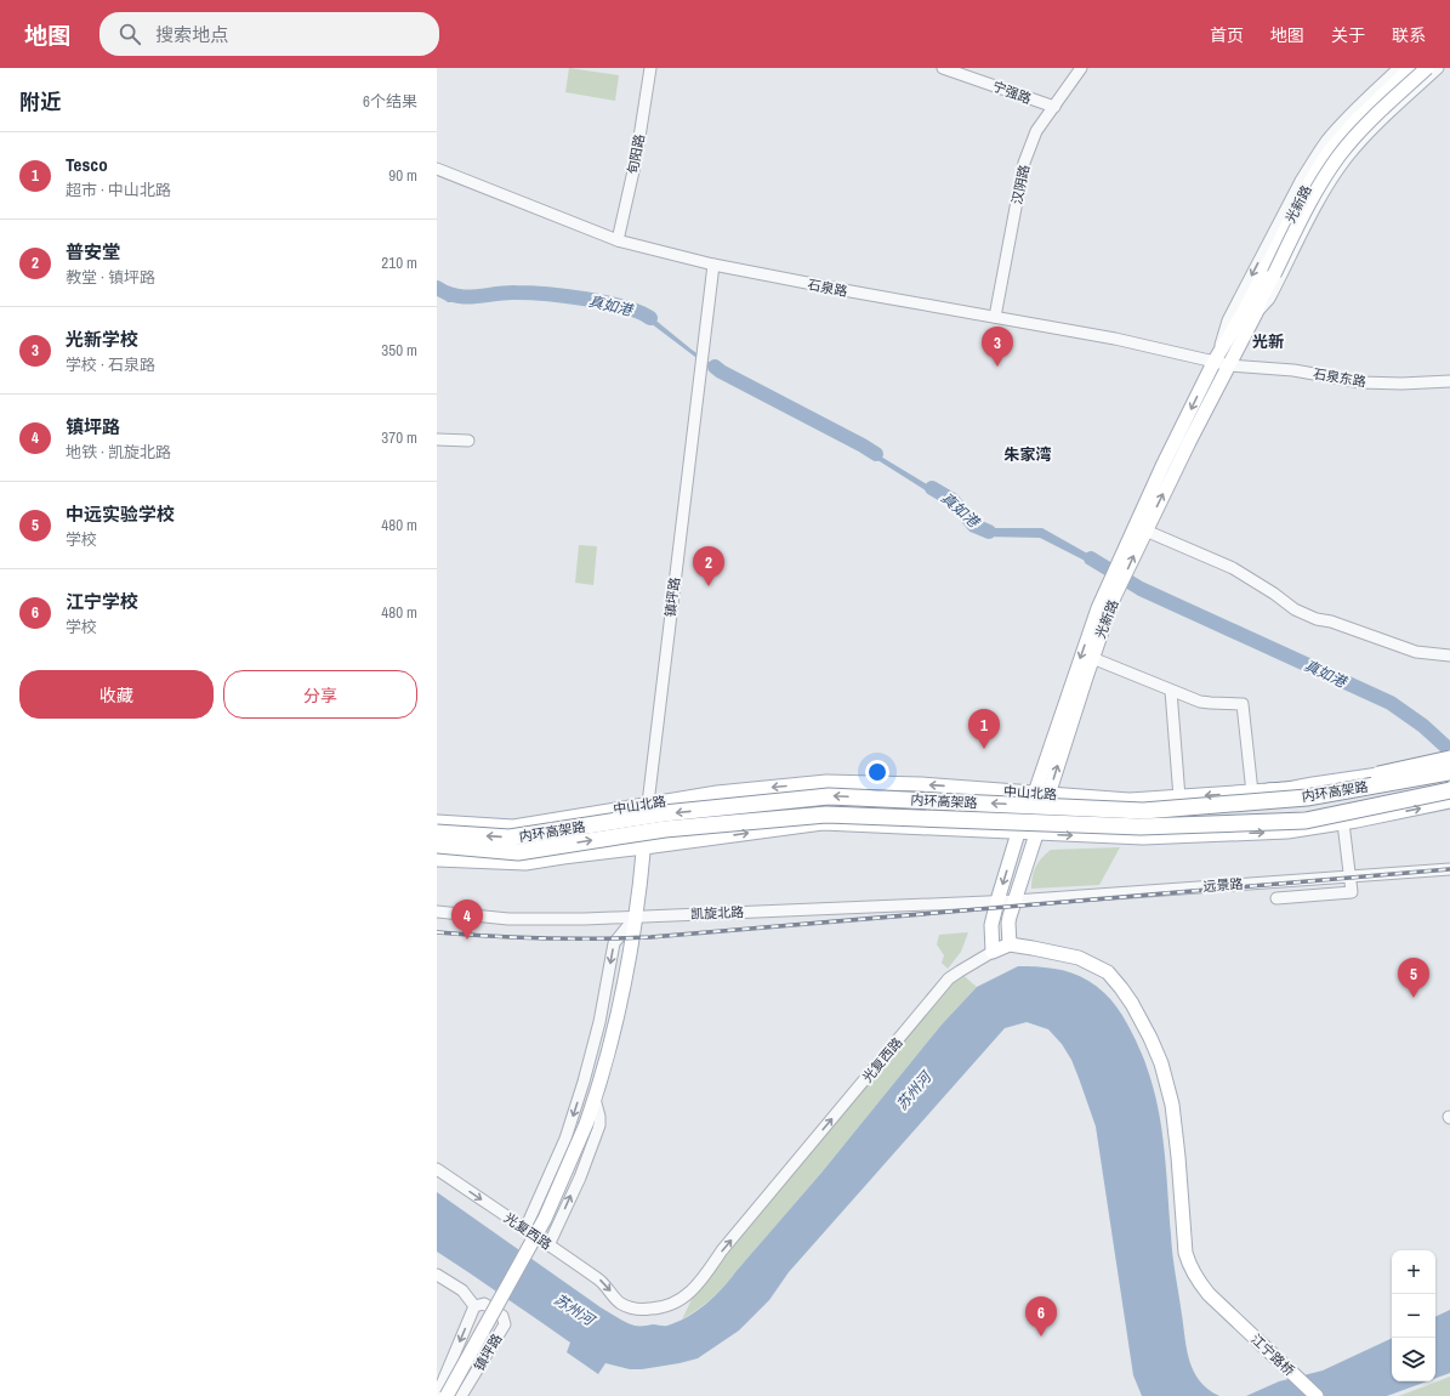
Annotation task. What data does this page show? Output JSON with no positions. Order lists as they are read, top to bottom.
{
  "streets": {
    "highway": ["内环高架路"],
    "main road": [
      "光新路",
      "镇坪路",
      "中山北路",
      "光复西路",
      "江宁路桥"
    ],
    "street": [
      "宁强路",
      "旬阳路",
      "汉阴路",
      "石泉路",
      "石泉东路",
      "远景路",
      "凯旋北路"
    ]
  },
  "crossings": [
    ["宁强路", "汉阴路"],
    ["旬阳路", "石泉路"],
    ["汉阴路", "石泉路"],
    ["光新路", "石泉路"],
    ["光新路", "石泉东路"],
    ["光新路", "中山北路"],
    ["光新路", "远景路"],
    ["光新路", "凯旋北路"],
    ["光新路", "光复西路"],
    ["光新路", "江宁路桥"],
    ["石泉路", "石泉东路"],
    ["石泉路", "镇坪路"],
    ["镇坪路", "中山北路"],
    ["镇坪路", "凯旋北路"],
    ["内环高架路", "中山北路"],
    ["远景路", "凯旋北路"],
    ["光复西路", "江宁路桥"]
  ],
  "districts": ["光新", "朱家湾"],
  "water": ["真如港", "苏州河"],
  "page": {
    "header": "地图",
    "search": "搜索地点",
    "nav": [
      "首页",
      "地图",
      "关于",
      "联系"
    ],
    "heading": ["附近", "6个结果"],
    "list": [
      {
        "mark": "1",
        "name": "Tesco",
        "note": "超市 · 中山北路",
        "value": "90 m"
      },
      {
        "mark": "2",
        "name": "普安堂",
        "note": "教堂 · 镇坪路",
        "value": "210 m"
      },
      {
        "mark": "3",
        "name": "光新学校",
        "note": "学校 · 石泉路",
        "value": "350 m"
      },
      {
        "mark": "4",
        "name": "镇坪路",
        "note": "地铁 · 凯旋北路",
        "value": "370 m"
      },
      {
        "mark": "5",
        "name": "中远实验学校",
        "note": "学校",
        "value": "480 m"
      },
      {
        "mark": "6",
        "name": "江宁学校",
        "note": "学校",
        "value": "480 m"
      }
    ],
    "pins": [
      "3",
      "2",
      "1",
      "4",
      "5",
      "6"
    ],
    "buttons": ["收藏", "分享"],
    "map_buttons": ["+", "−"]
  }
}
